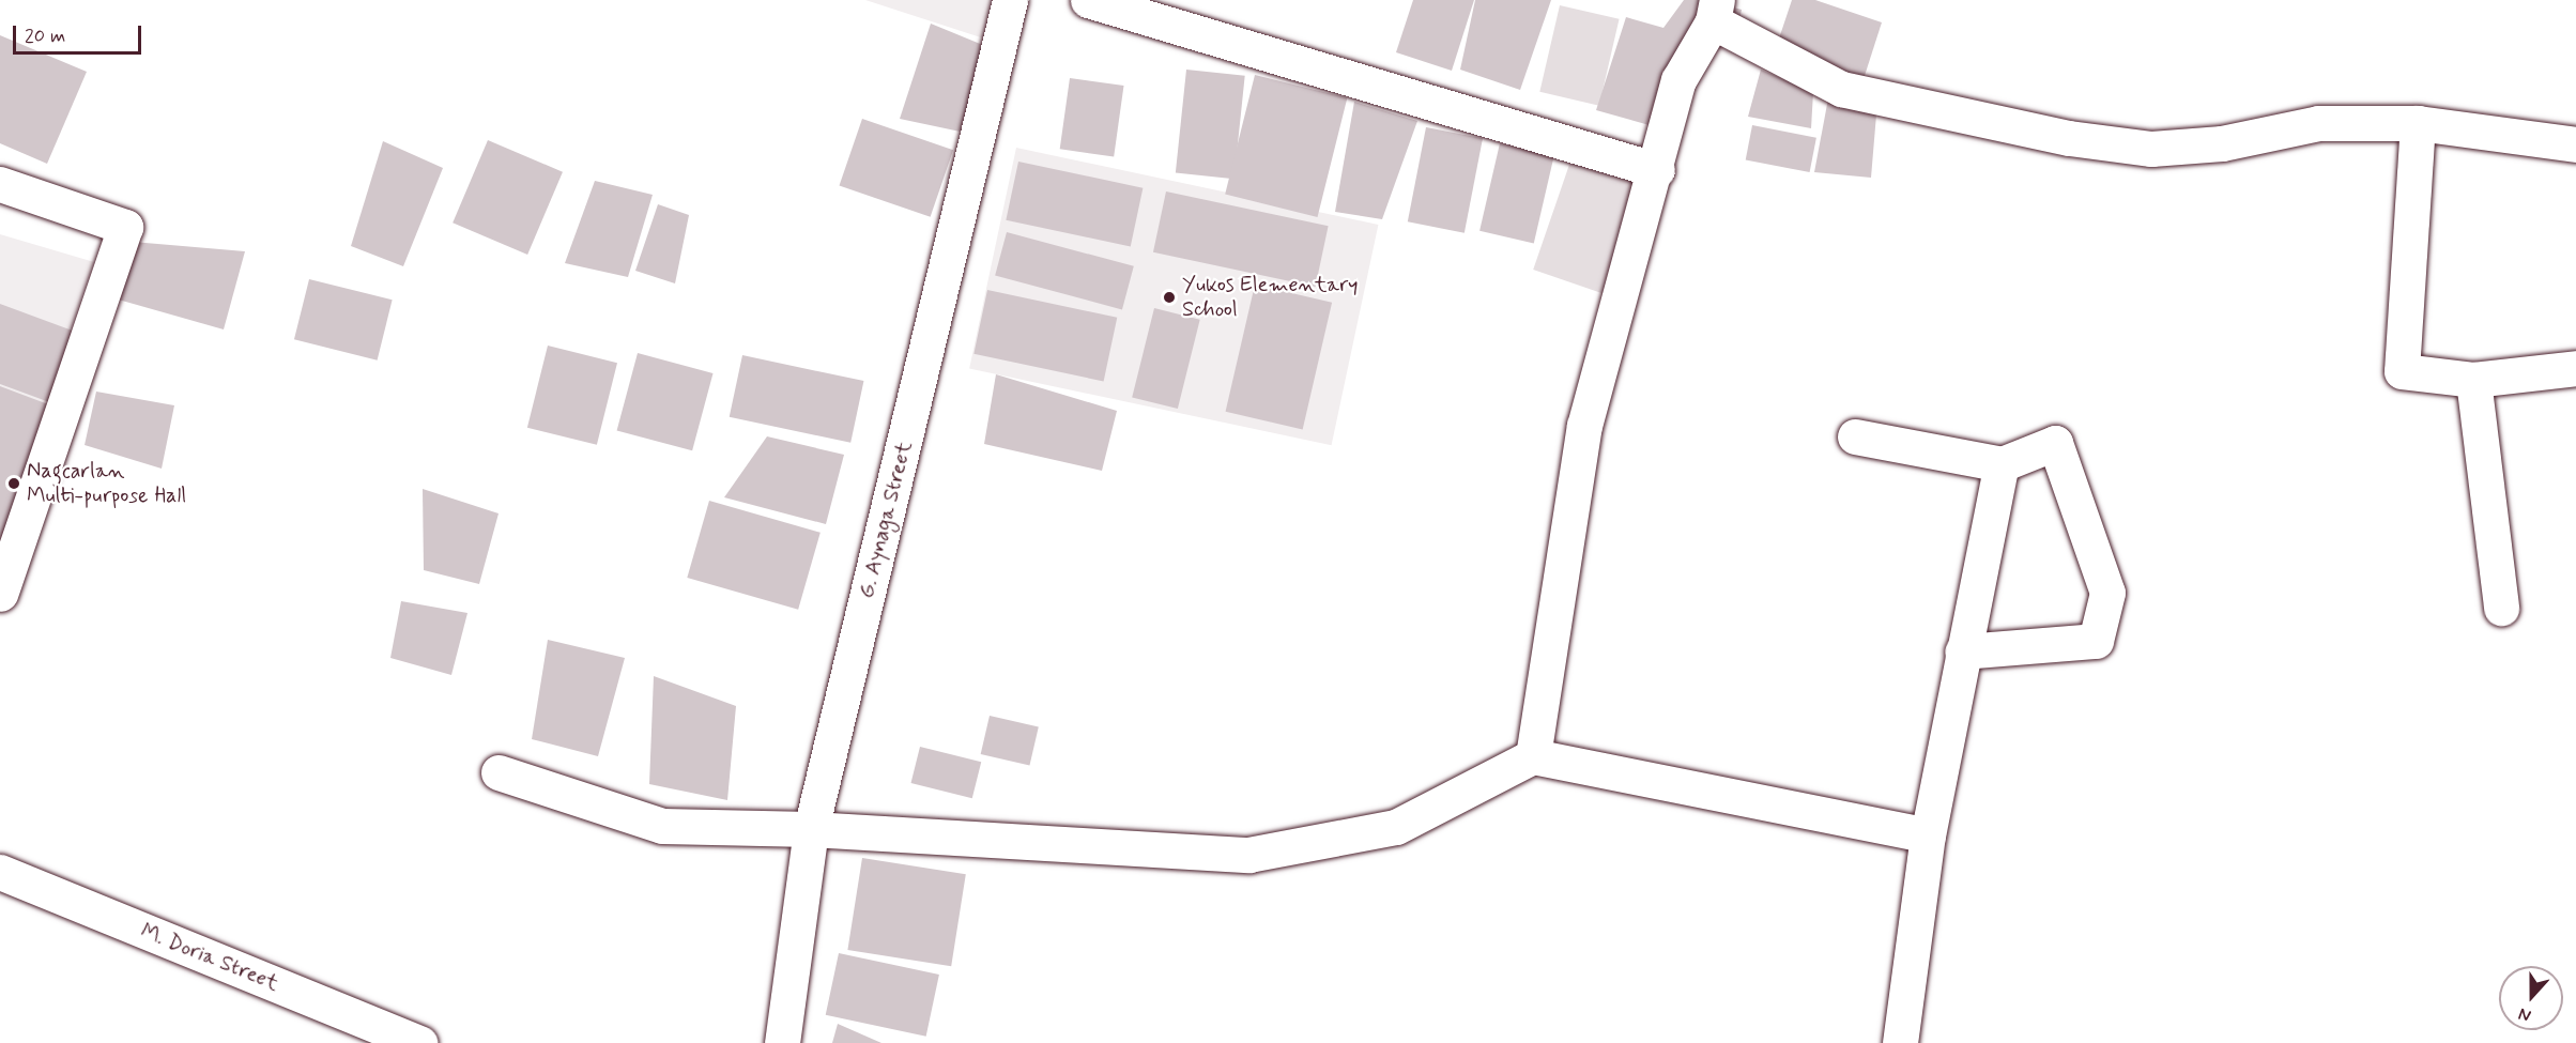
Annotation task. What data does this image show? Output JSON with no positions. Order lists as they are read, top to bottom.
{
  "streets": {
    "street": ["G. Aynaga Street", "M. Doria Street"]
  },
  "places": ["Yukos Elementary School", "Nagcarlan Multi-purpose Hall"],
  "scale_bar": "20 m",
  "north": "bottom"
}
